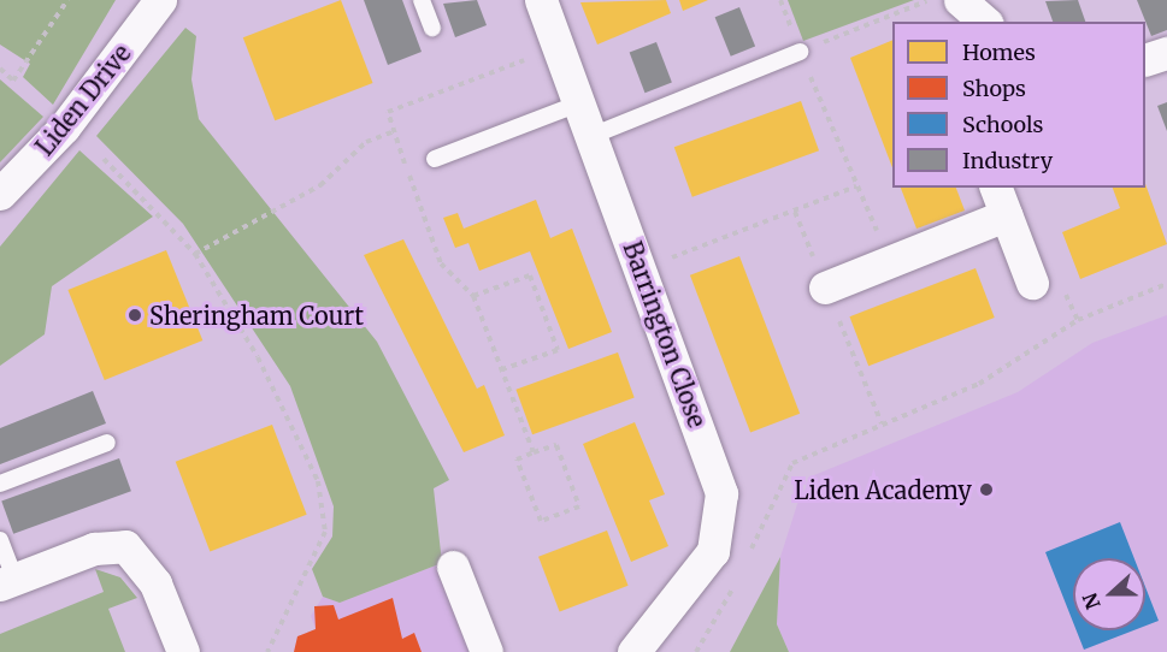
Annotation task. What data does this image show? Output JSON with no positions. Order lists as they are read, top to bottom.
{
  "streets": {
    "street": ["Liden Drive", "Barrington Close"]
  },
  "places": ["Sheringham Court", "Liden Academy"],
  "legend": [
    "Homes",
    "Shops",
    "Schools",
    "Industry"
  ],
  "north": "left"
}
